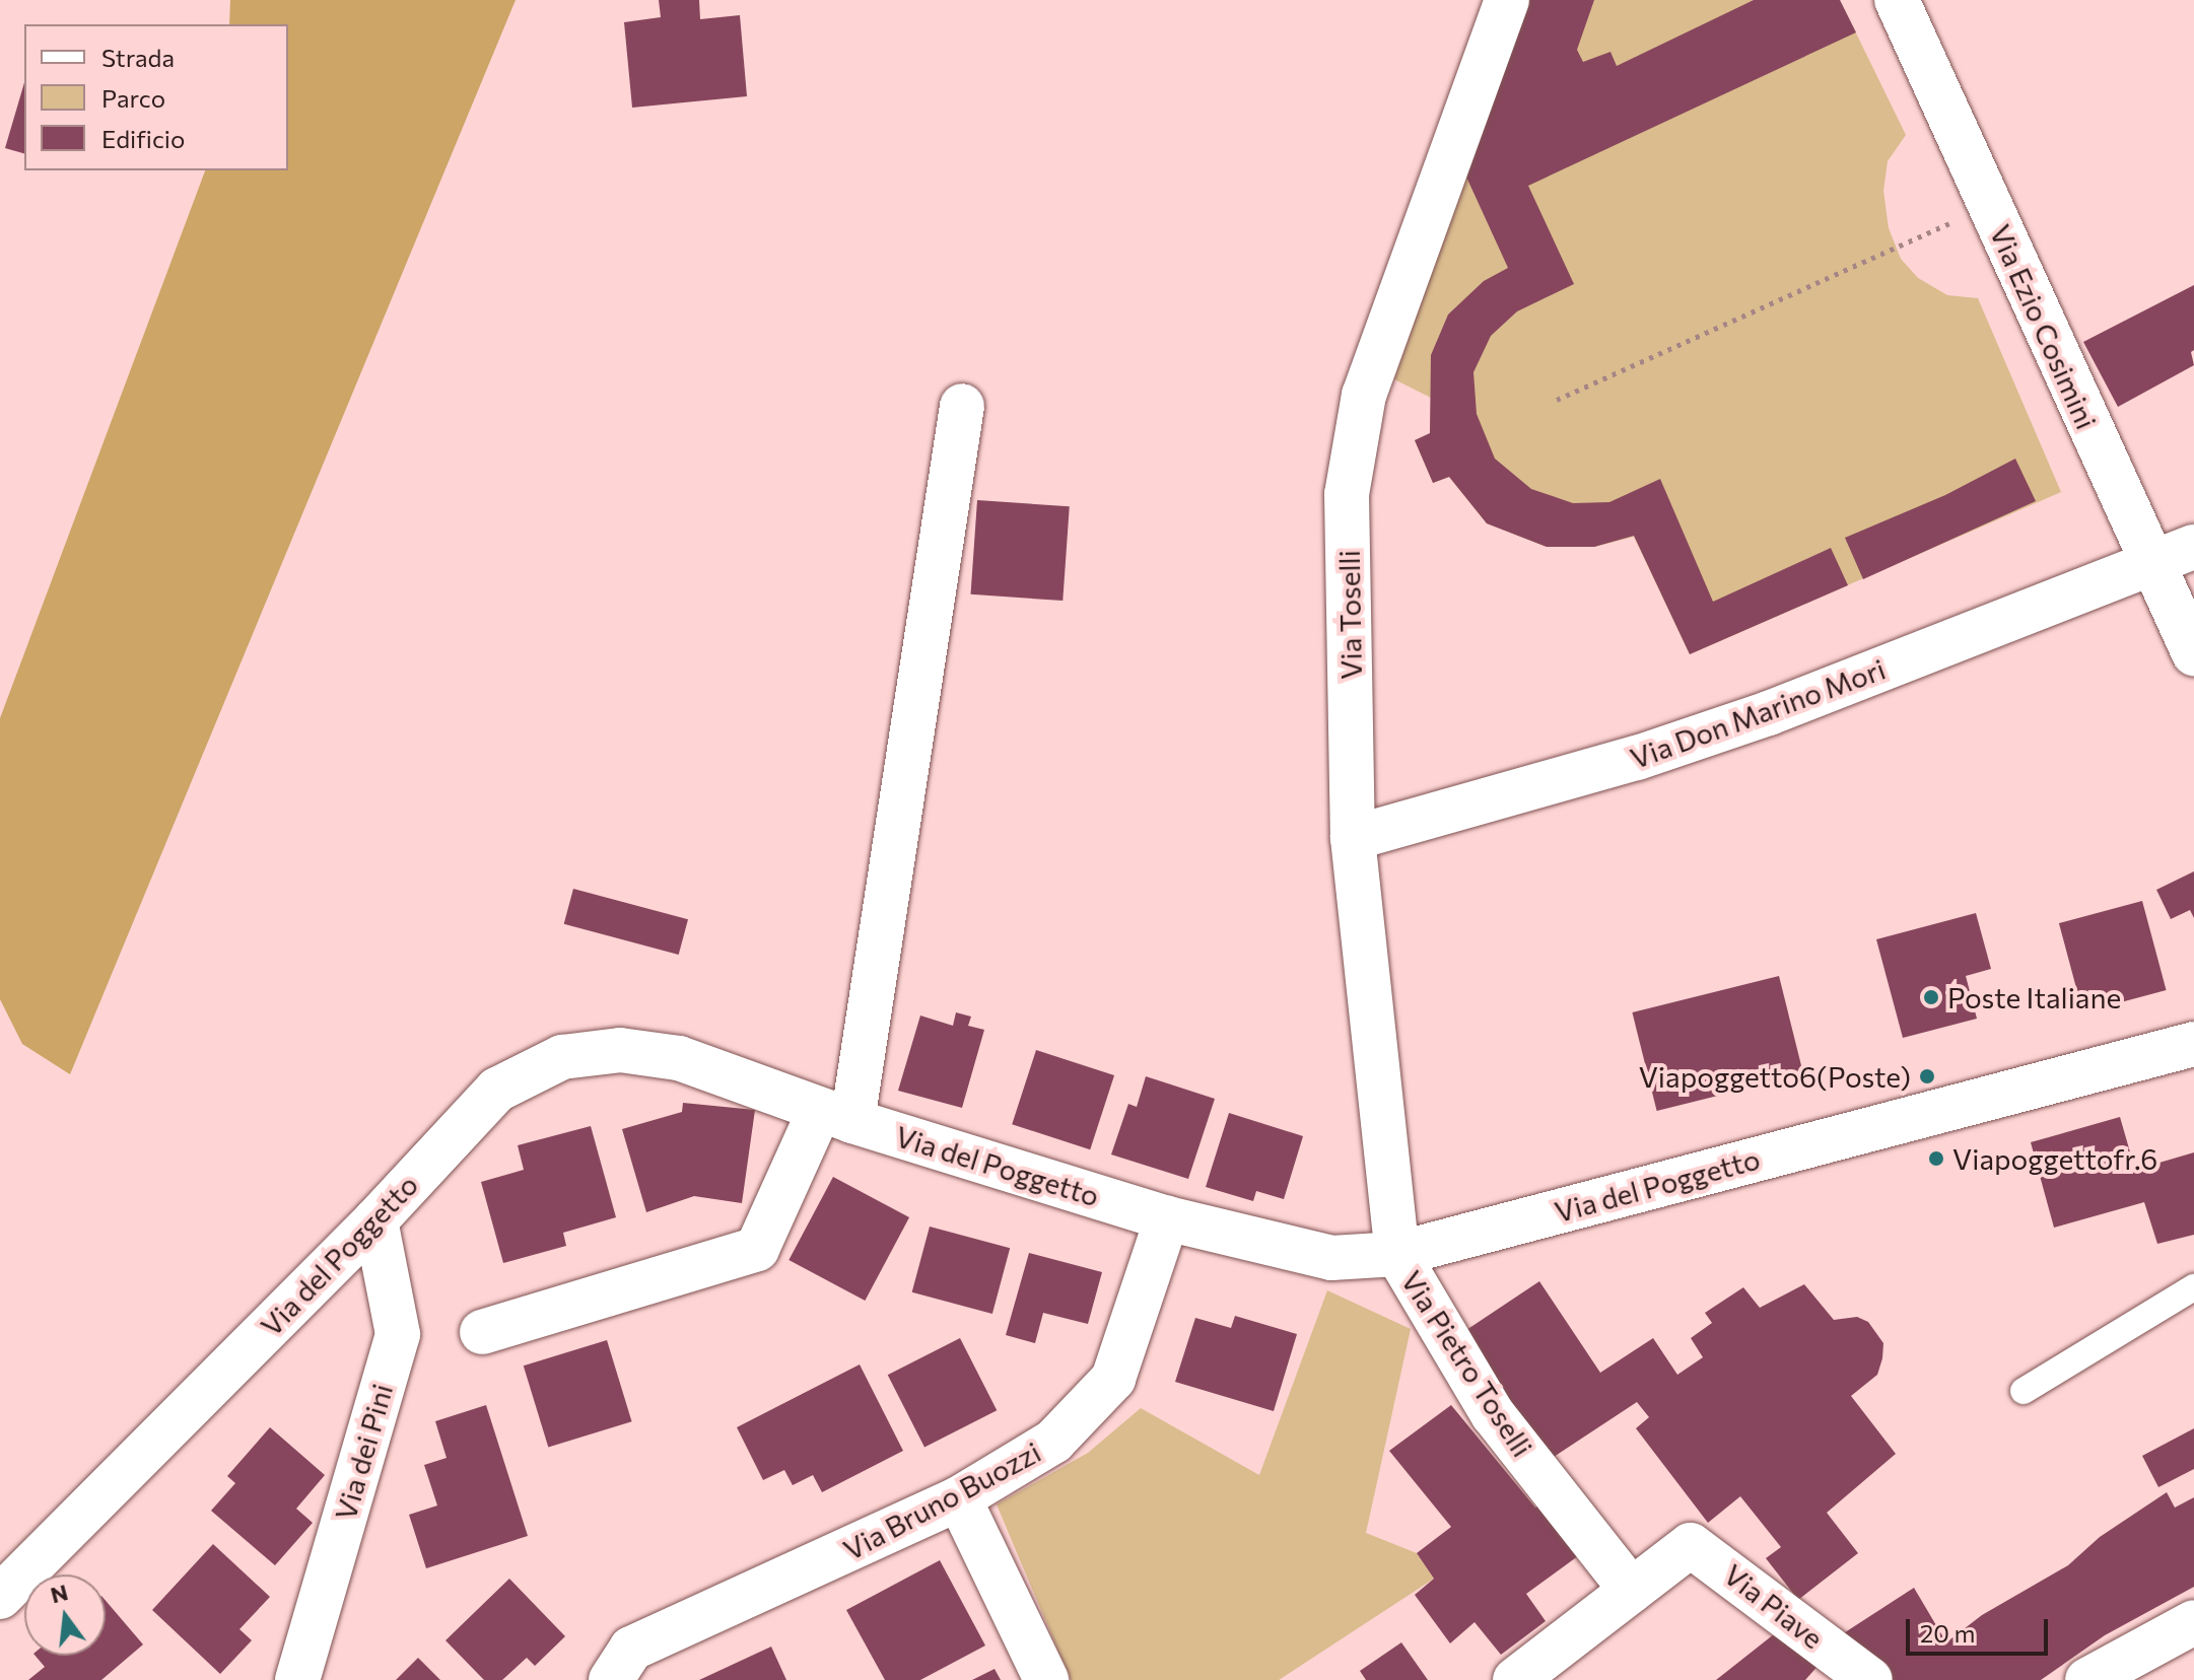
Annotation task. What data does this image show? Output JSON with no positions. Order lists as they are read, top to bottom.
{
  "streets": {
    "street": [
      "Via Ezio Cosimini",
      "Via Toselli",
      "Via Don Marino Mori",
      "Via del Poggetto",
      "Via Pietro Toselli",
      "Via dei Pini",
      "Via Bruno Buozzi",
      "Via Piave"
    ]
  },
  "crossings": [
    ["Via Ezio Cosimini", "Via Don Marino Mori"],
    ["Via Toselli", "Via Don Marino Mori"],
    ["Via Toselli", "Via del Poggetto"],
    ["Via Toselli", "Via Pietro Toselli"],
    ["Via del Poggetto", "Via Pietro Toselli"],
    ["Via del Poggetto", "Via dei Pini"],
    ["Via del Poggetto", "Via Bruno Buozzi"],
    ["Via Pietro Toselli", "Via Piave"]
  ],
  "places": ["Poste Italiane", "Viapoggetto6(Poste)", "Viapoggettofr.6"],
  "legend": ["Strada", "Parco", "Edificio"],
  "scale_bar": "20 m",
  "north": "top"
}
